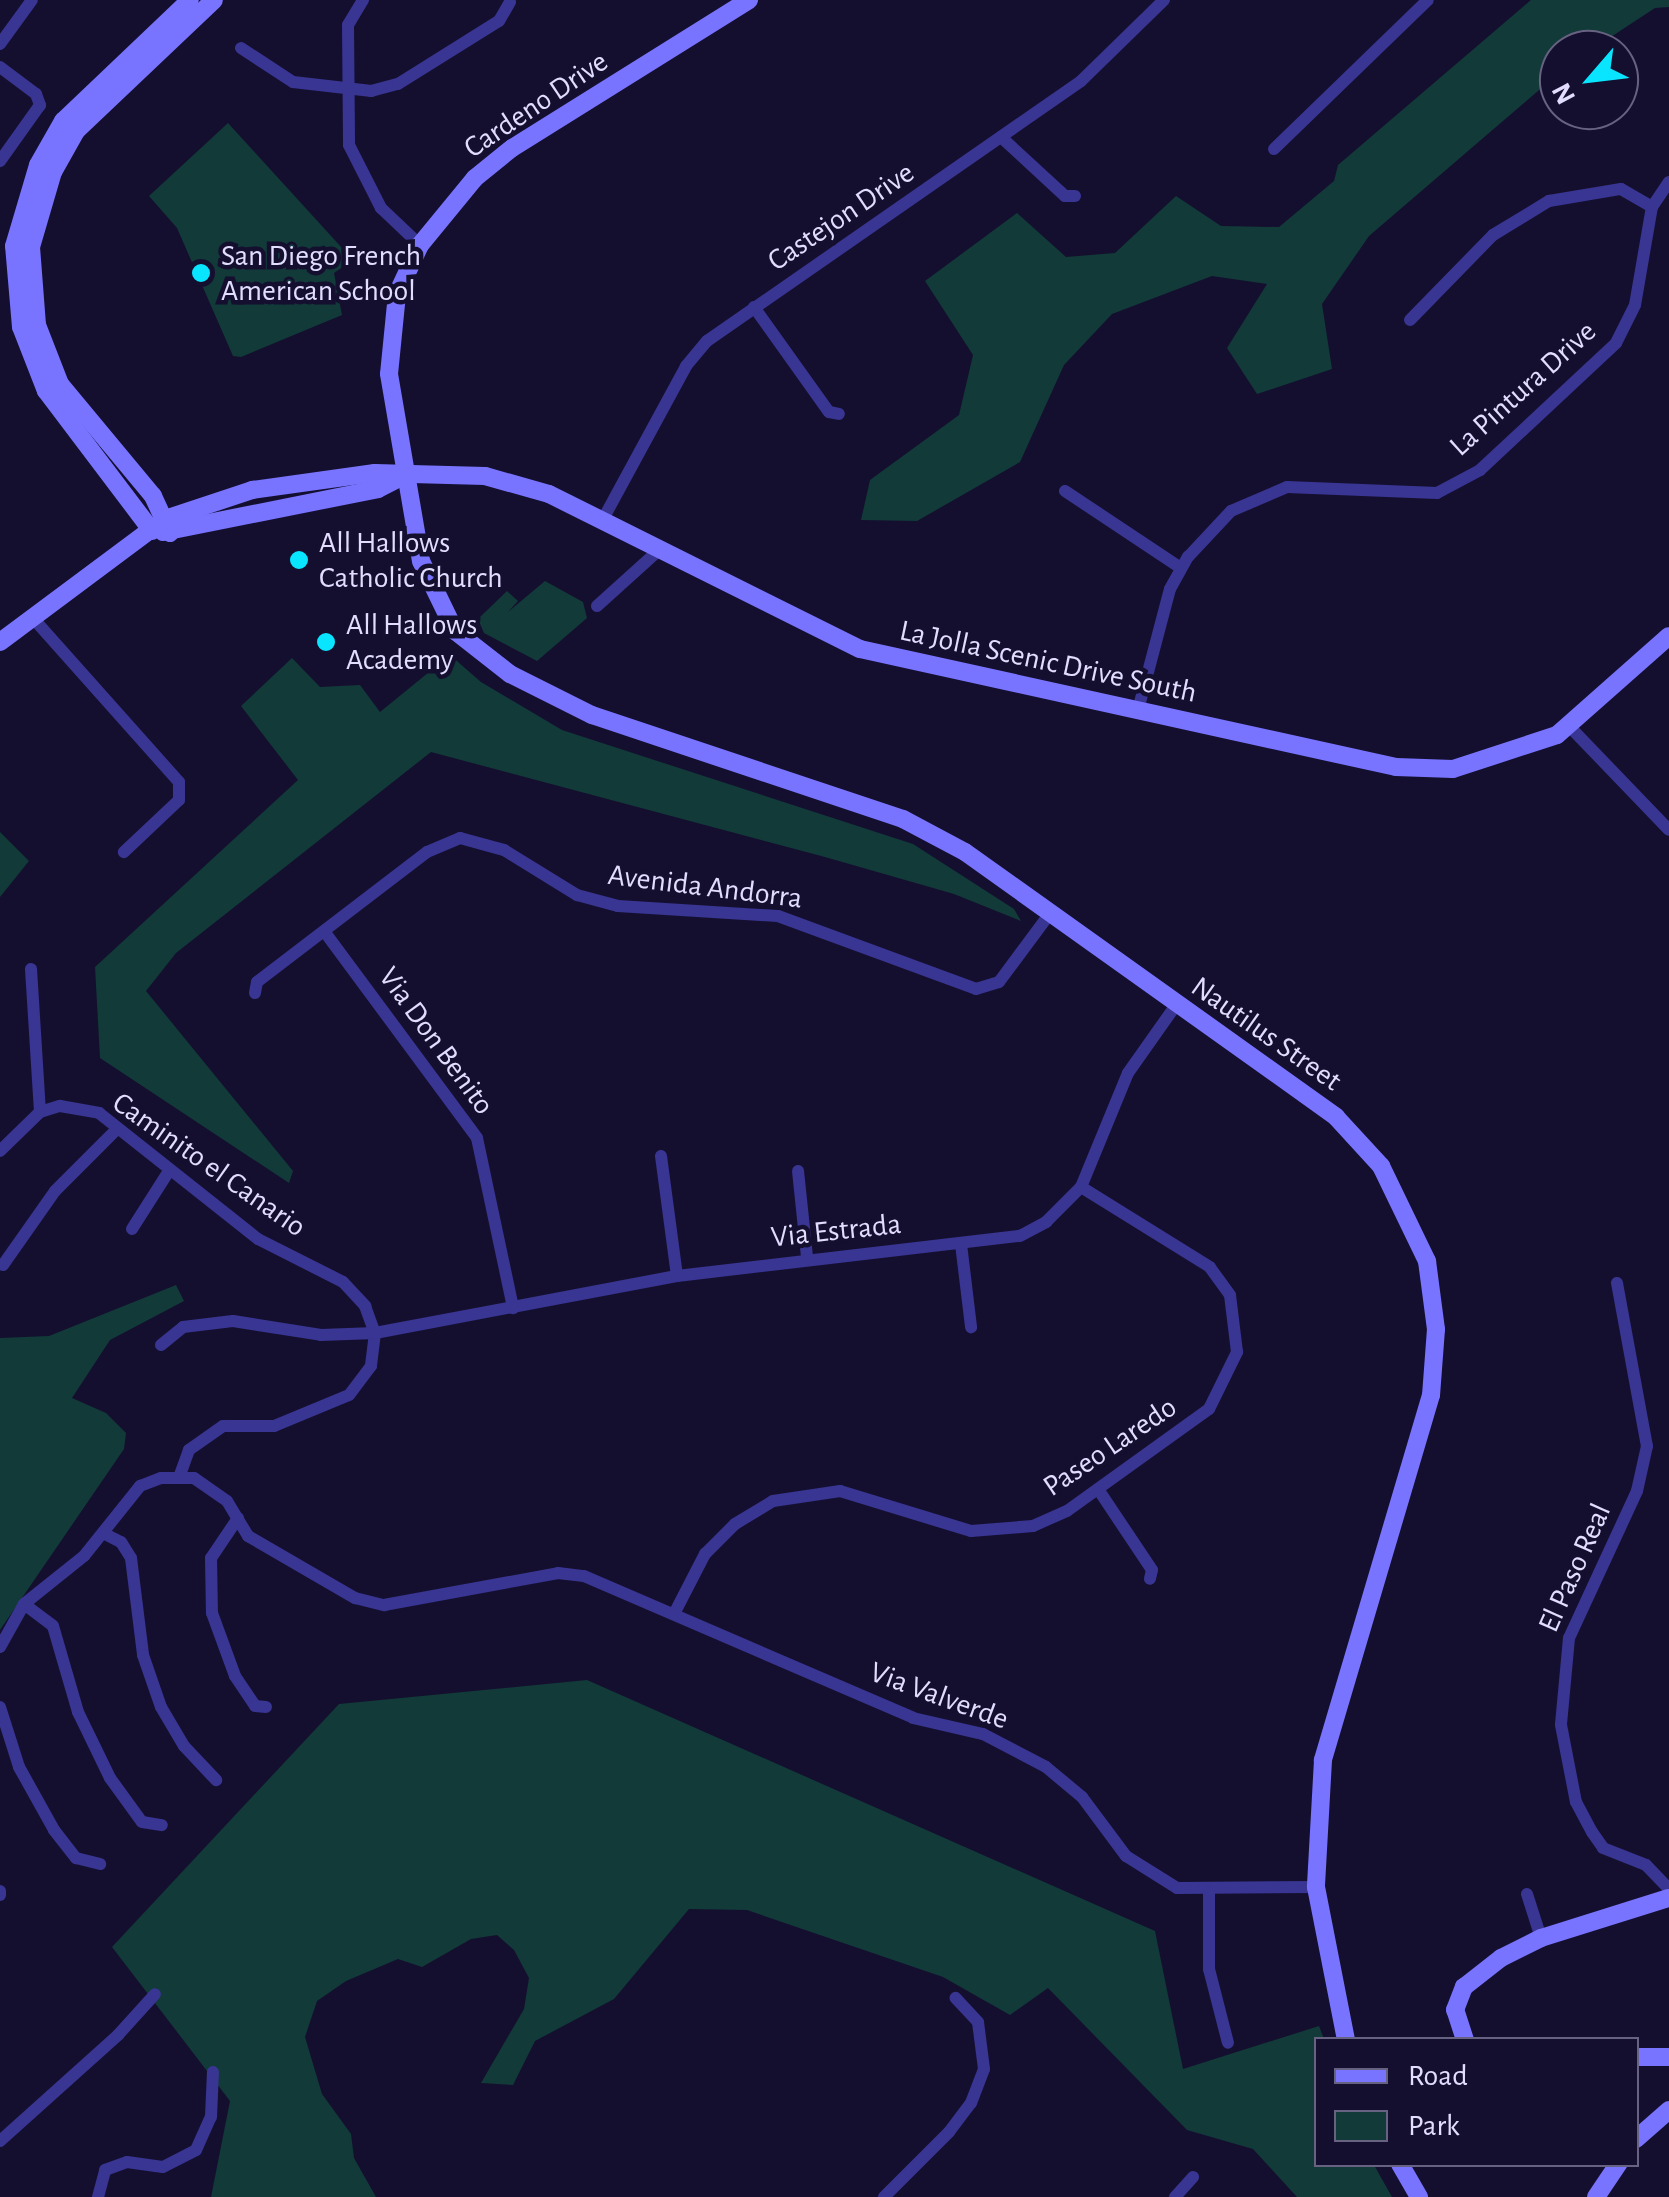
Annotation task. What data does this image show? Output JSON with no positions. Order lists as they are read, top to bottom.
{
  "streets": {
    "main road": ["Cardeno Drive", "La Jolla Scenic Drive South", "Nautilus Street"],
    "street": [
      "Castejon Drive",
      "La Pintura Drive",
      "Avenida Andorra",
      "Via Don Benito",
      "Caminito el Canario",
      "Via Estrada",
      "Paseo Laredo",
      "El Paso Real",
      "Via Valverde"
    ]
  },
  "crossings": [
    ["Cardeno Drive", "La Jolla Scenic Drive South"],
    ["Cardeno Drive", "Nautilus Street"],
    ["Castejon Drive", "La Jolla Scenic Drive South"],
    ["La Pintura Drive", "La Jolla Scenic Drive South"],
    ["La Jolla Scenic Drive South", "Nautilus Street"],
    ["Avenida Andorra", "Nautilus Street"],
    ["Avenida Andorra", "Via Don Benito"],
    ["Nautilus Street", "Via Estrada"],
    ["Nautilus Street", "Via Valverde"],
    ["Via Don Benito", "Via Estrada"],
    ["Caminito el Canario", "Via Estrada"],
    ["Via Estrada", "Paseo Laredo"],
    ["Paseo Laredo", "Via Valverde"]
  ],
  "places": ["San Diego French American School", "All Hallows Catholic Church", "All Hallows Academy"],
  "legend": ["Road", "Park"],
  "north": "bottom left"
}
